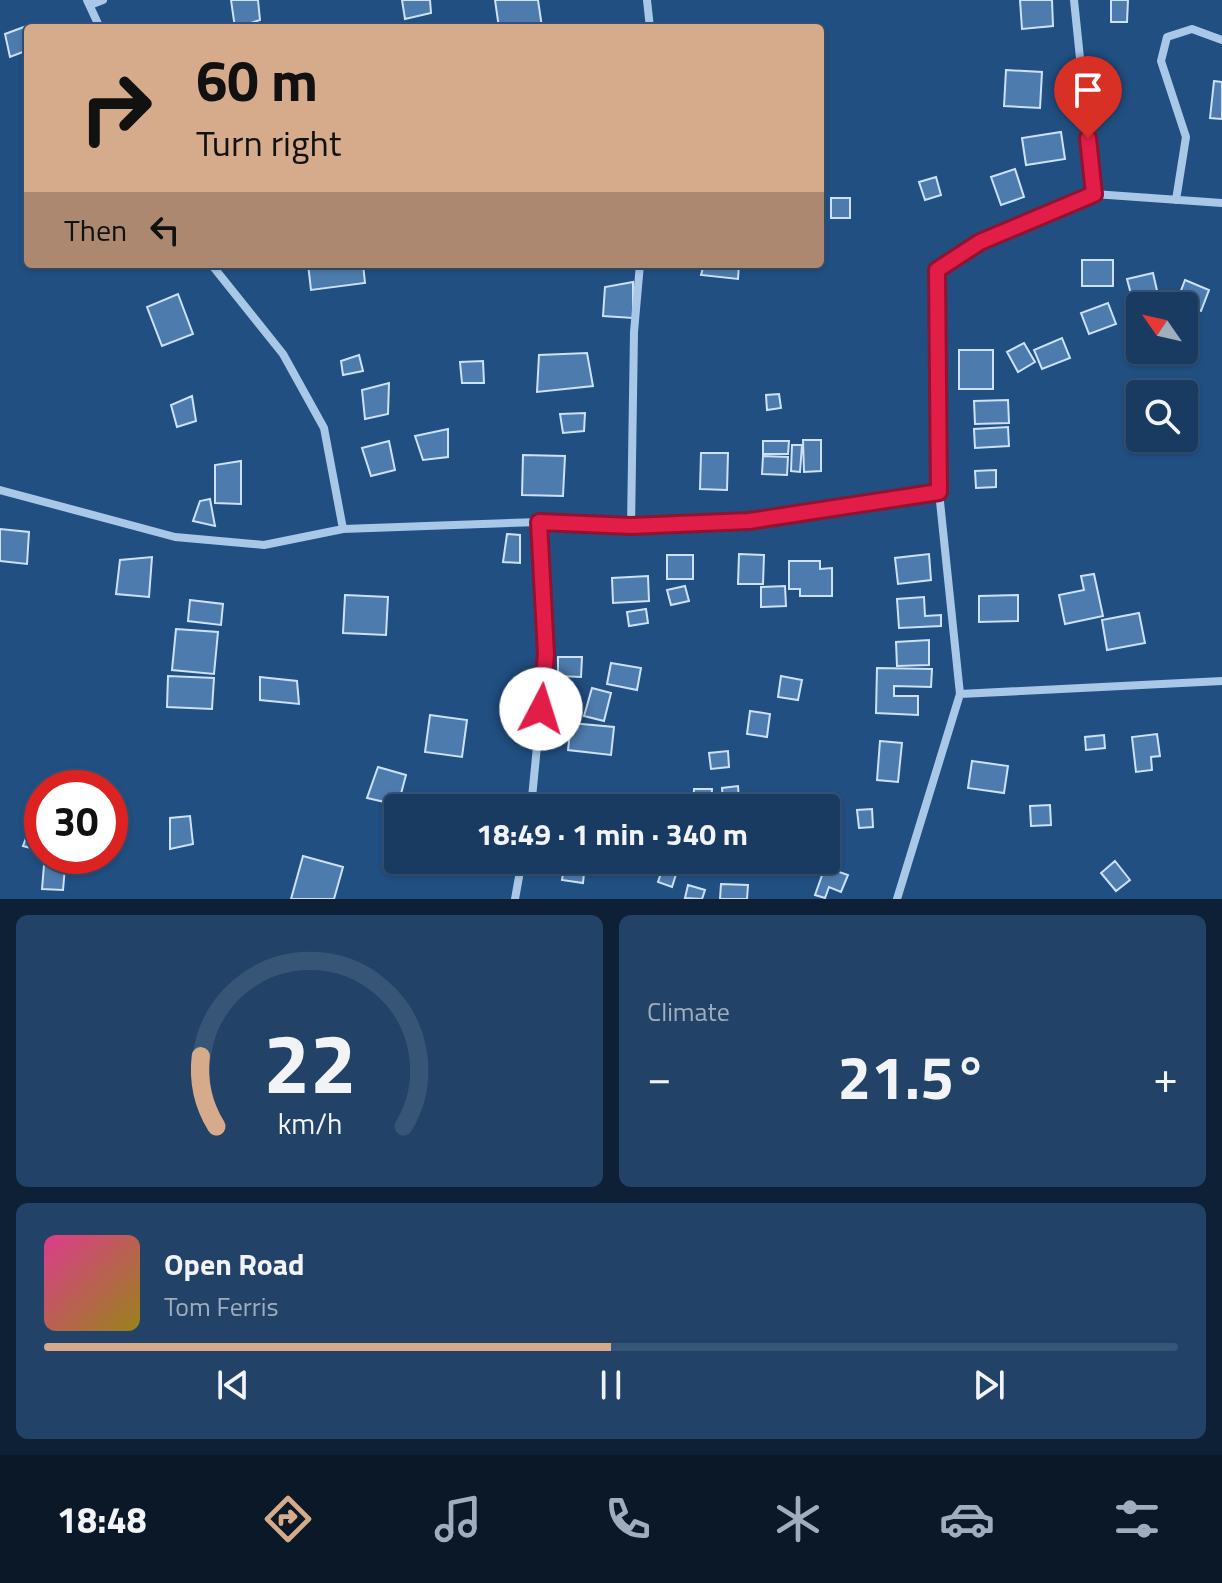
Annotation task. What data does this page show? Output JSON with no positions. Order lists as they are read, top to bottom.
{
  "north": "top left",
  "page": {
    "turn": ["60 m", "Turn right"],
    "then": "Then",
    "limit": "30",
    "trip": "18:49 · 1 min · 340 m",
    "tile": "Climate",
    "heat": ["−", "21.5°", "+"],
    "song": ["Open Road", "Tom Ferris"],
    "tabs": "18:48",
    "gauge": ["22", "km/h"]
  }
}
